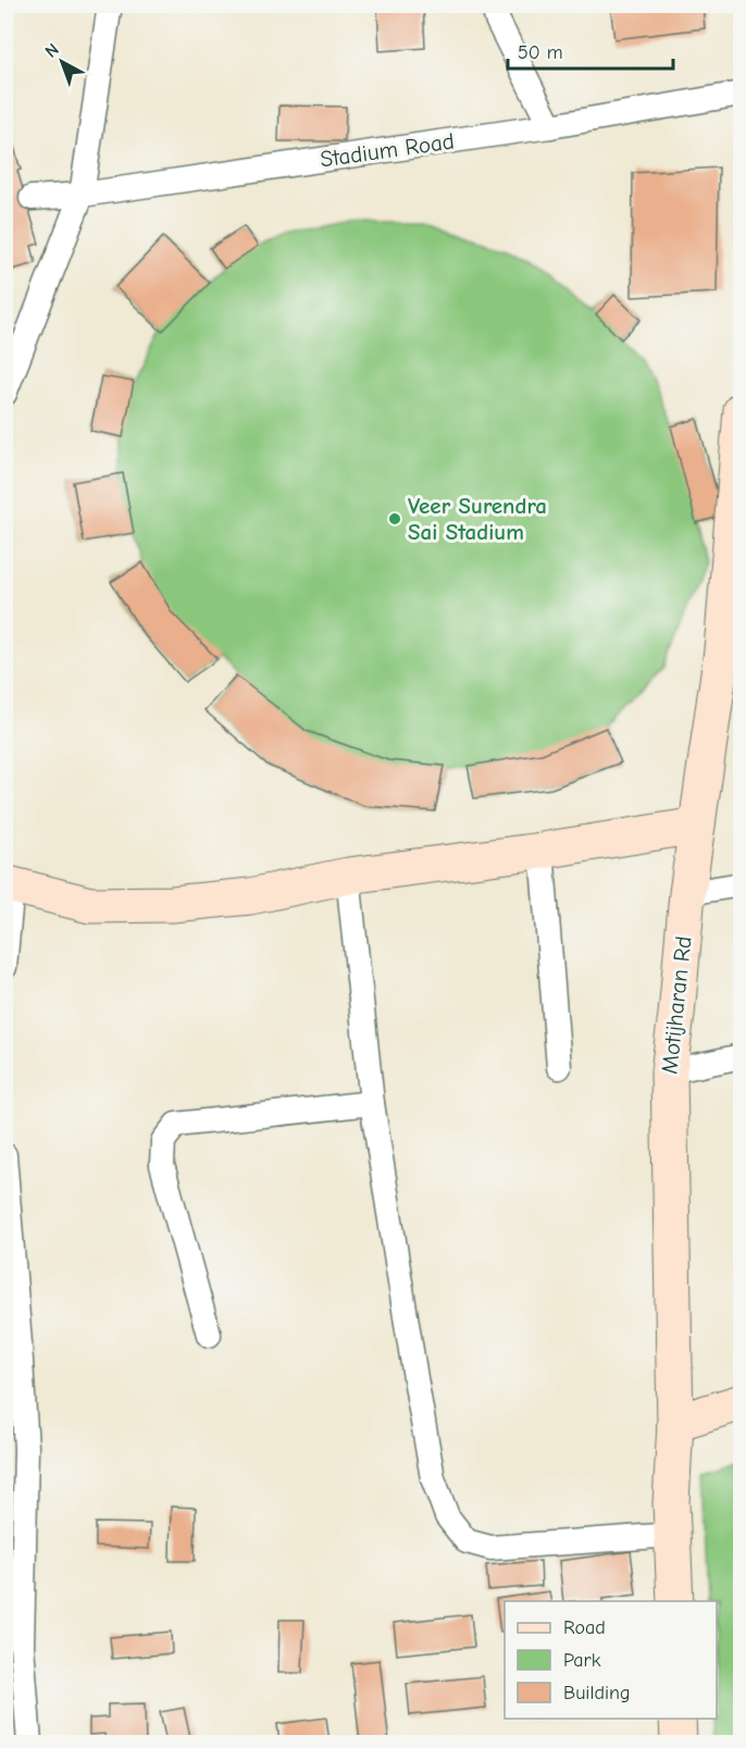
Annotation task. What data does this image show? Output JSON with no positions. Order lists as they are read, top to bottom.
{
  "streets": {
    "main road": ["Motijharan Rd"],
    "street": ["Stadium Road"]
  },
  "places": ["Veer Surendra Sai Stadium"],
  "legend": ["Road", "Park", "Building"],
  "scale_bar": "50 m",
  "north": "top left"
}
